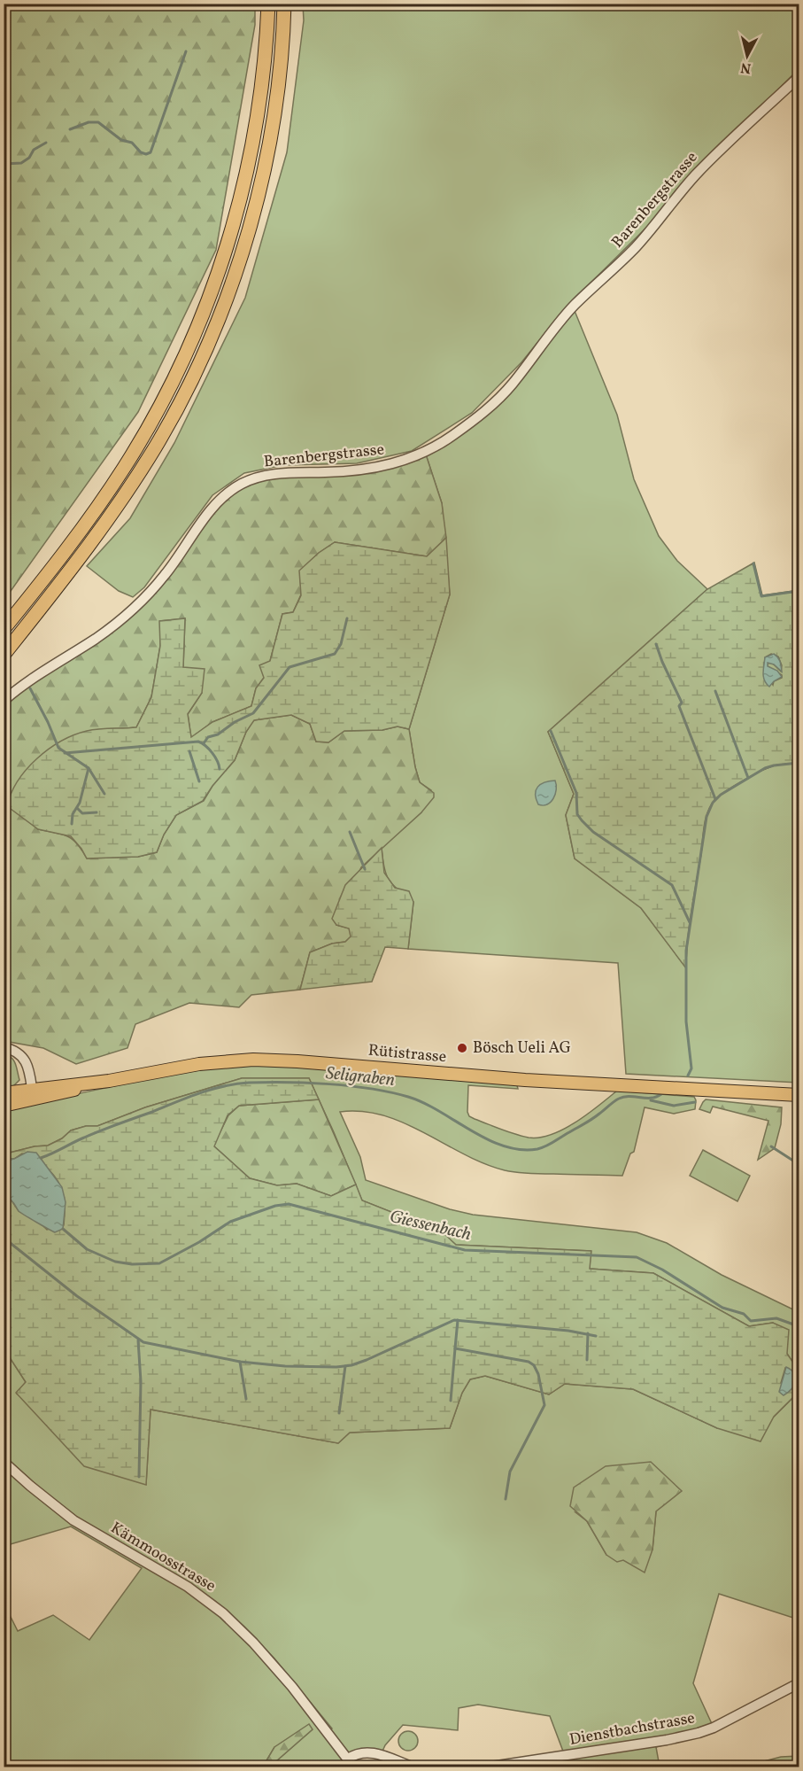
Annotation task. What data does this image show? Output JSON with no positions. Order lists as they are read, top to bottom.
{
  "streets": {
    "main road": ["Rütistrasse"],
    "street": ["Barenbergstrasse", "Kämmoosstrasse", "Dienstbachstrasse"]
  },
  "water": ["Seligraben", "Giessenbach"],
  "places": ["Bösch Ueli AG"],
  "north": "bottom"
}
